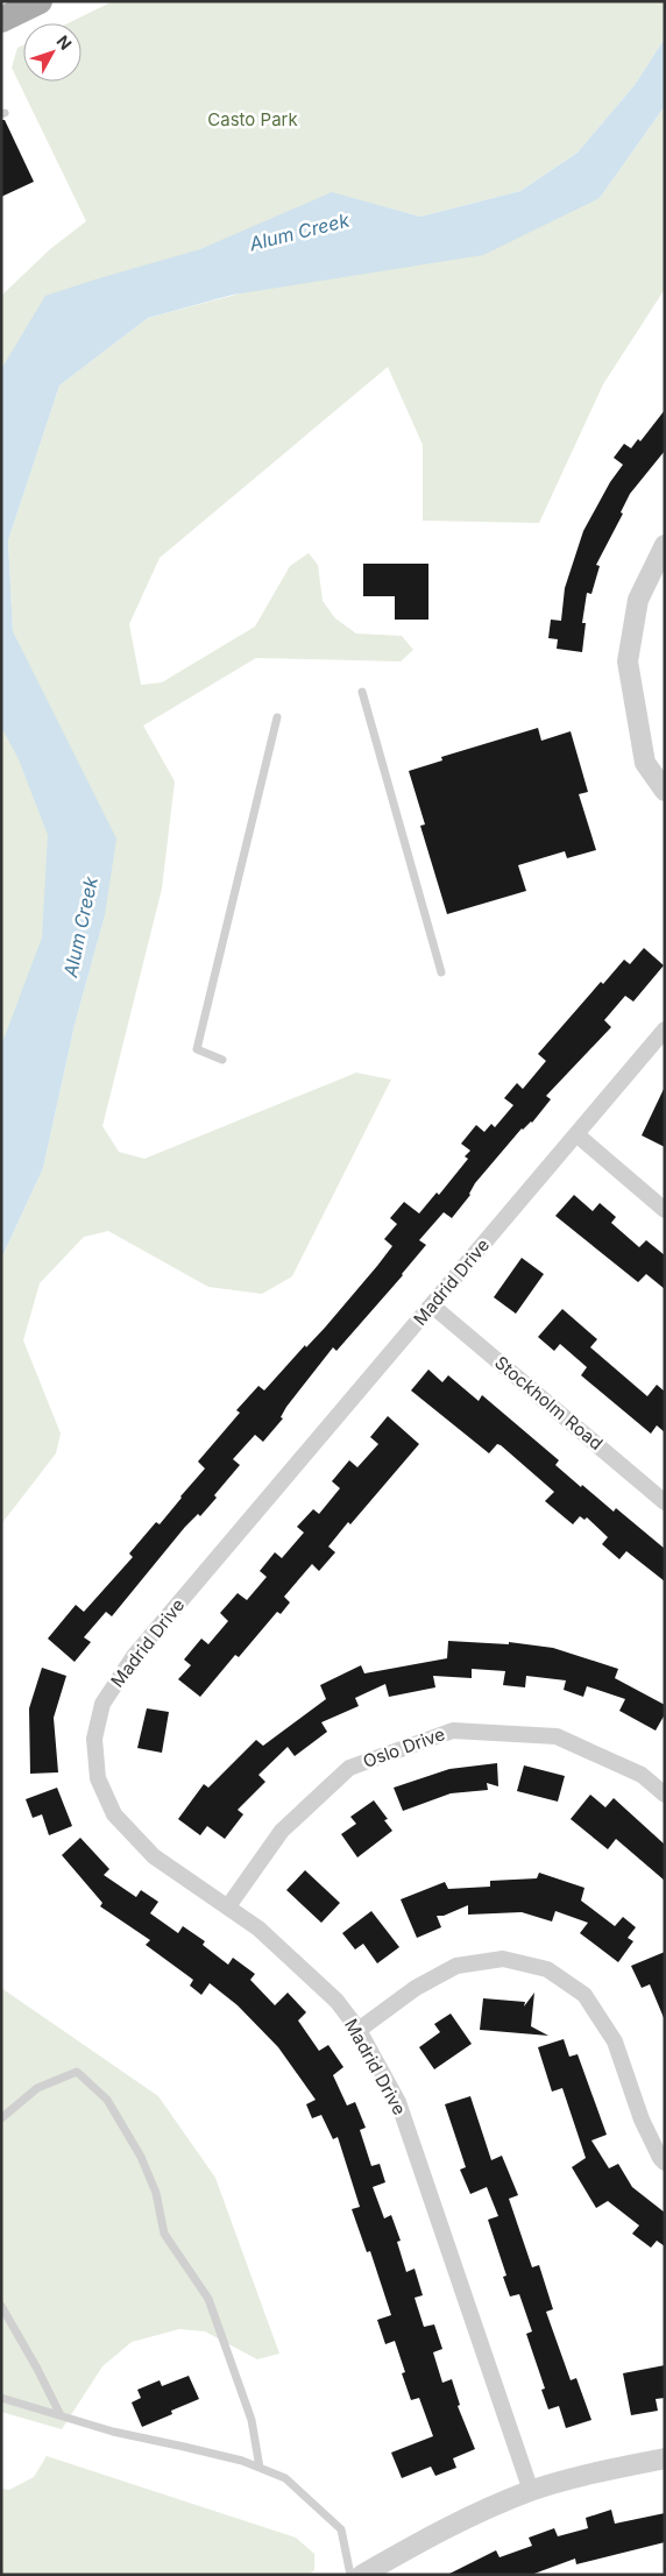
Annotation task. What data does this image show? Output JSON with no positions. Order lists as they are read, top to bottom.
{
  "streets": {
    "street": ["Madrid Drive", "Stockholm Road", "Oslo Drive"]
  },
  "crossings": [
    ["Madrid Drive", "Stockholm Road"],
    ["Madrid Drive", "Oslo Drive"]
  ],
  "water": ["Alum Creek"],
  "parks": ["Casto Park"],
  "north": "top right"
}
